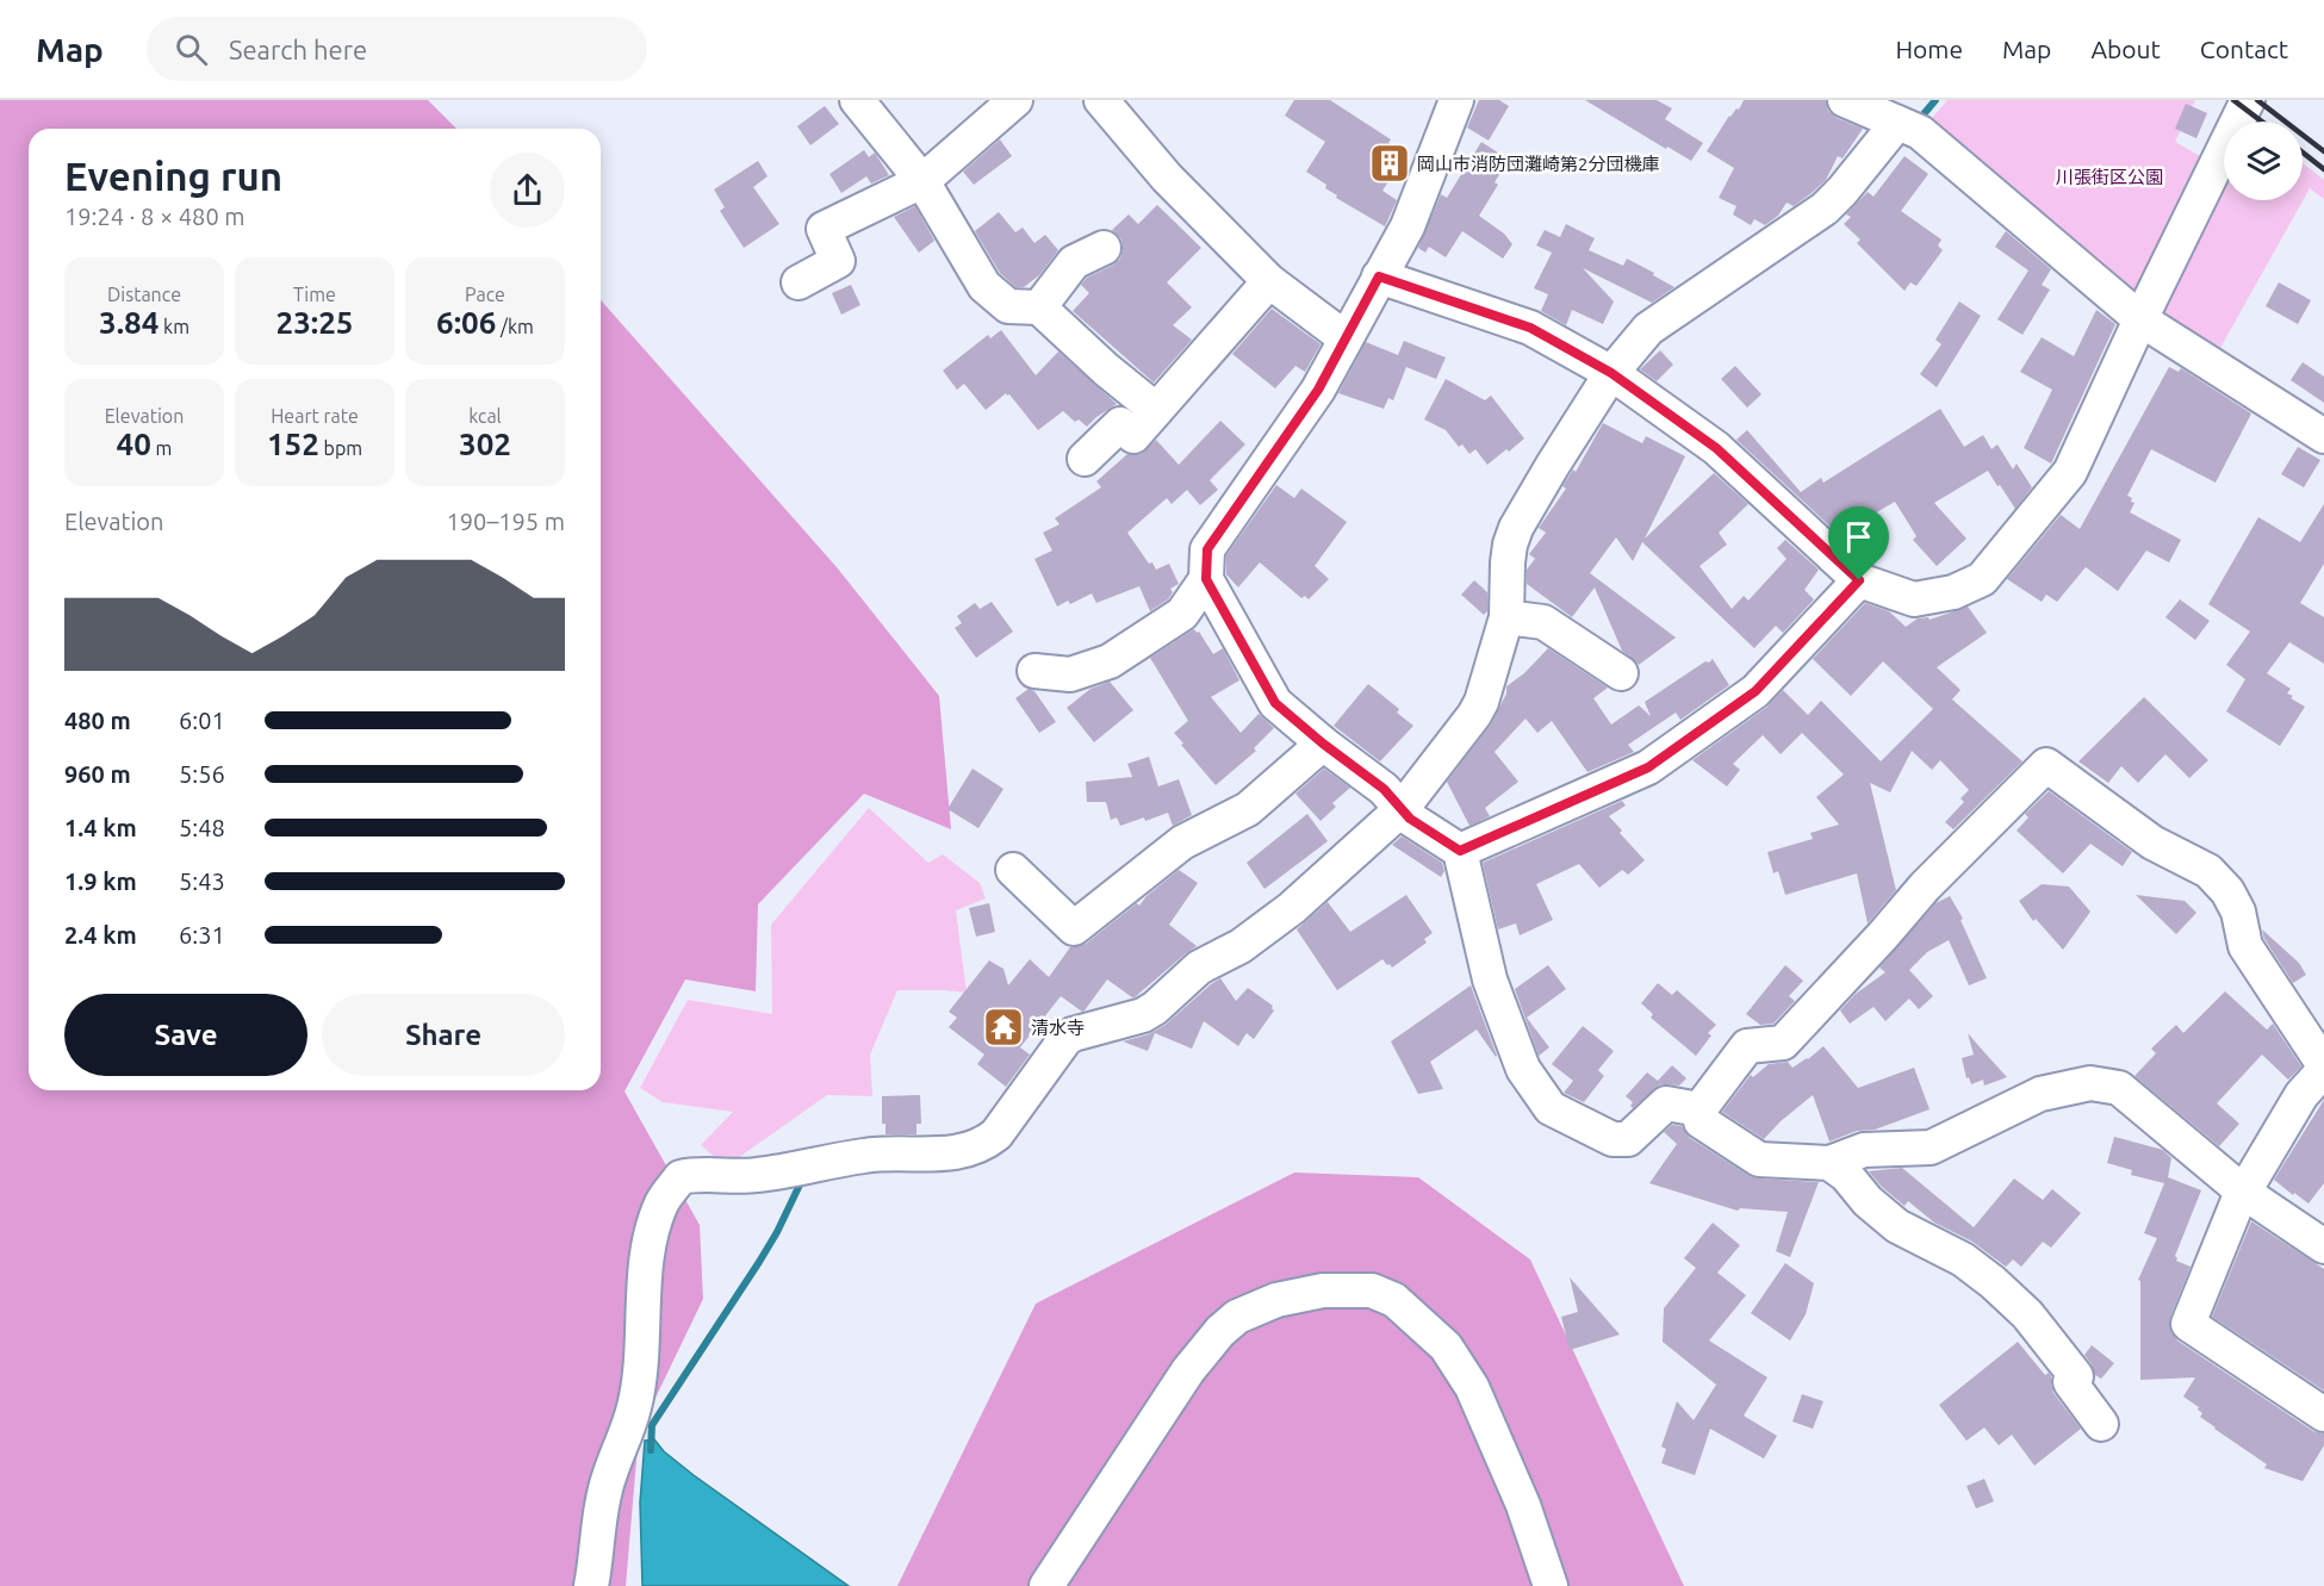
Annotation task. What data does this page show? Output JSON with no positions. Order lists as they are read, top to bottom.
{
  "parks": ["川張街区公園"],
  "places": {
    "building": ["岡山市消防団灘崎第2分団機庫"],
    "temple": ["清水寺"]
  },
  "page": {
    "header": "Map",
    "search": "Search here",
    "nav": [
      "Home",
      "Map",
      "About",
      "Contact"
    ],
    "heading": ["Evening run", "19:24 · 8 × 480 m"],
    "stats": [
      ["Distance", "3.84 km"],
      ["Time", "23:25"],
      ["Pace", "6:06 /km"],
      ["Elevation", "40 m"],
      ["Heart rate", "152 bpm"],
      ["kcal", "302"]
    ],
    "chart": ["Elevation", "190–195 m"],
    "list": [
      {
        "name": "480 m",
        "note": "6:01"
      },
      {
        "name": "960 m",
        "note": "5:56"
      },
      {
        "name": "1.4 km",
        "note": "5:48"
      },
      {
        "name": "1.9 km",
        "note": "5:43"
      },
      {
        "name": "2.4 km",
        "note": "6:31"
      }
    ],
    "buttons": ["Save", "Share"]
  }
}
